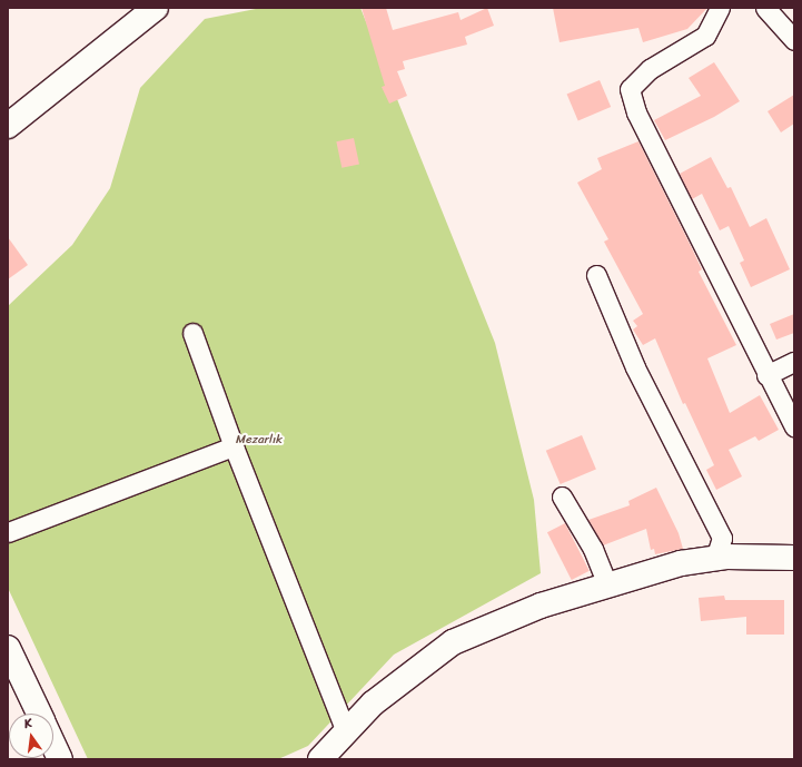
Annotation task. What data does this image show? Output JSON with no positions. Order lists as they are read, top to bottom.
{
  "parks": ["Mezarlık"],
  "north": "top"
}
